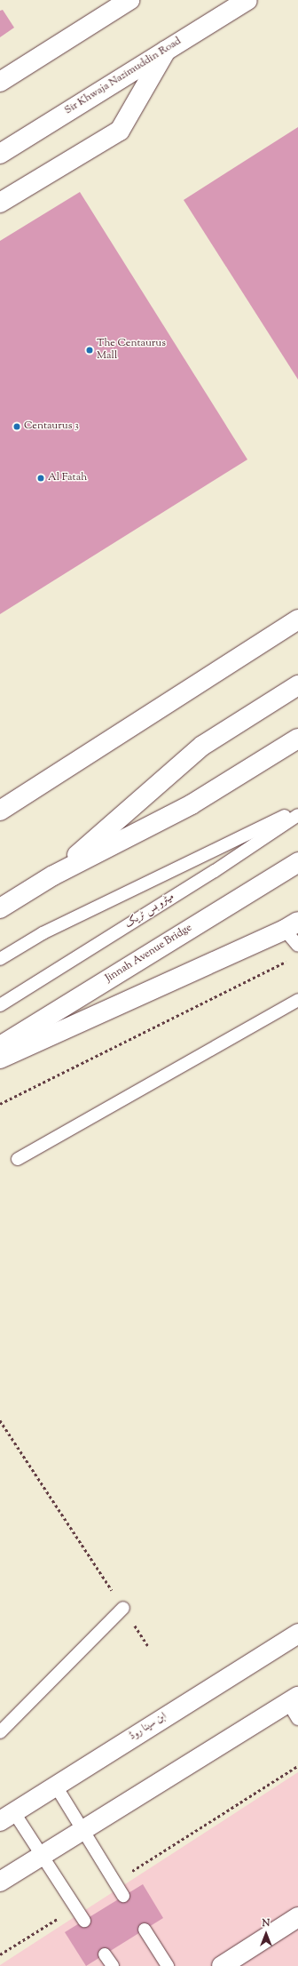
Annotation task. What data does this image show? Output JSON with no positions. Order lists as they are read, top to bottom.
{
  "streets": {
    "main road": ["Sir Khwaja Nazimuddin Road", "Jinnah Avenue Bridge", "ابن سینا روڈ"],
    "lane": ["میٹرو بس ٹریک"]
  },
  "places": ["The Centaurus Mall", "Centaurus 3", "Al Fatah"],
  "north": "top"
}
